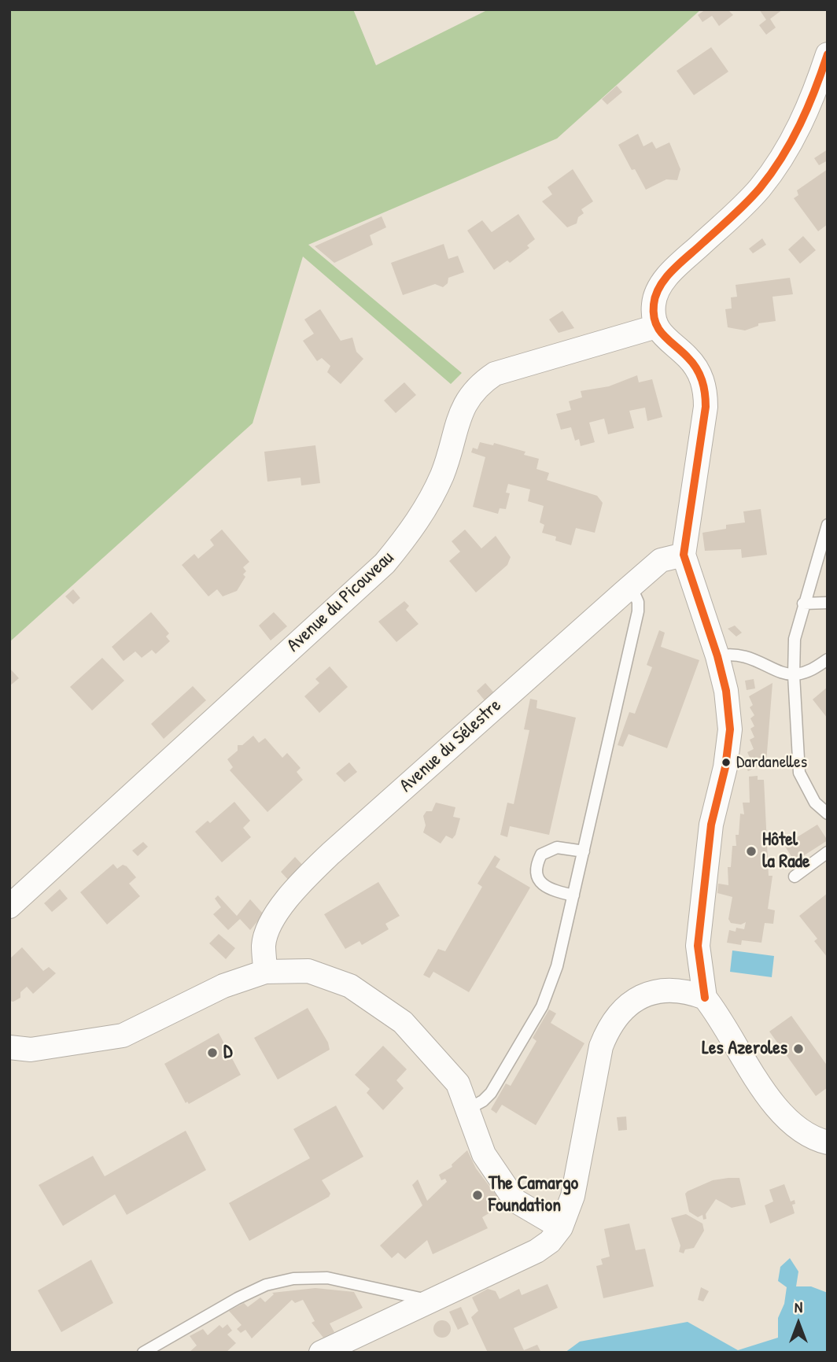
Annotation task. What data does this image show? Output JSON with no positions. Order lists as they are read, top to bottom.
{
  "streets": {
    "street": ["Avenue du Picouveau", "Avenue du Sélestre"]
  },
  "places": [
    "Dardanelles",
    "Hôtel la Rade",
    "Les Azeroles",
    "D",
    "The Camargo Foundation"
  ],
  "north": "top"
}
